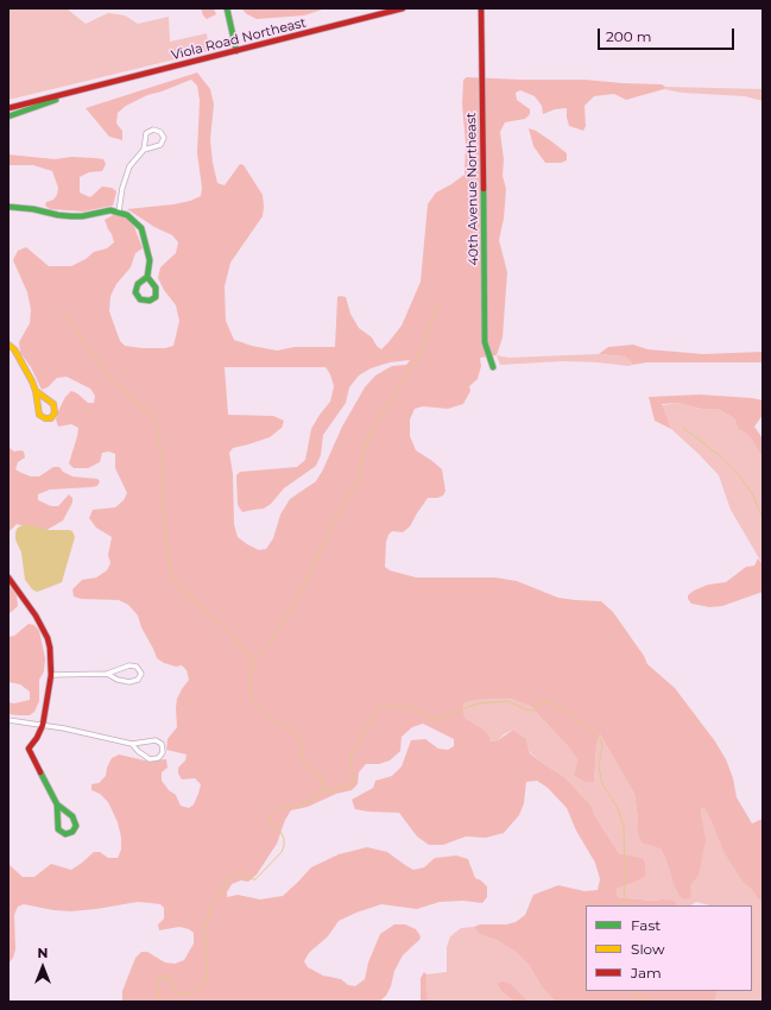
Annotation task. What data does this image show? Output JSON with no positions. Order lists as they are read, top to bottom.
{
  "streets": {
    "street": ["Viola Road Northeast", "40th Avenue Northeast"]
  },
  "legend": ["Fast", "Slow", "Jam"],
  "scale_bar": "200 m",
  "north": "top"
}
